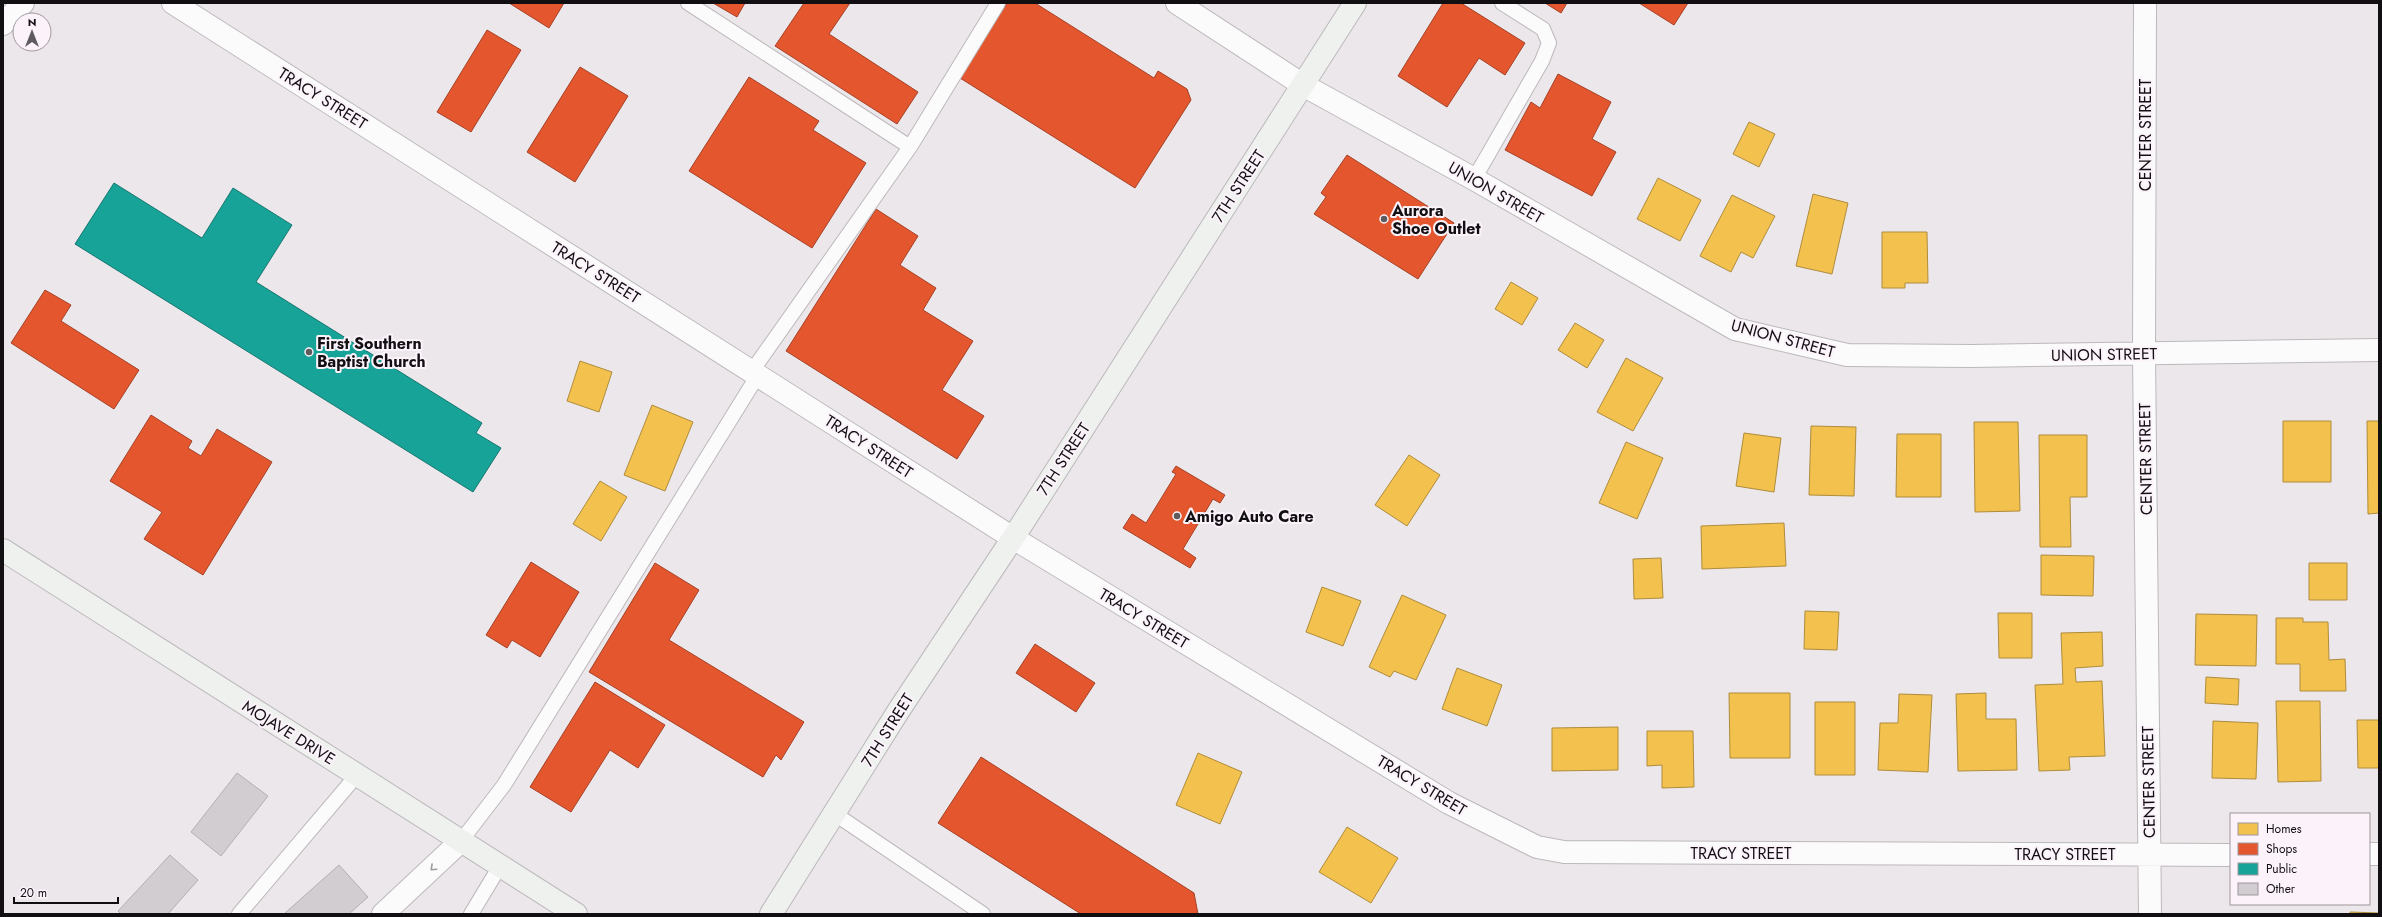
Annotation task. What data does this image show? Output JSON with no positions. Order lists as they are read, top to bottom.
{
  "streets": {
    "main road": ["7TH STREET", "MOJAVE DRIVE"],
    "street": ["TRACY STREET", "CENTER STREET", "UNION STREET"]
  },
  "crossings": [
    ["TRACY STREET", "CENTER STREET"],
    ["TRACY STREET", "7TH STREET"],
    ["CENTER STREET", "UNION STREET"],
    ["7TH STREET", "UNION STREET"]
  ],
  "places": ["Aurora Shoe Outlet", "First Southern Baptist Church", "Amigo Auto Care"],
  "legend": [
    "Homes",
    "Shops",
    "Public",
    "Other"
  ],
  "scale_bar": "20 m",
  "north": "top"
}
